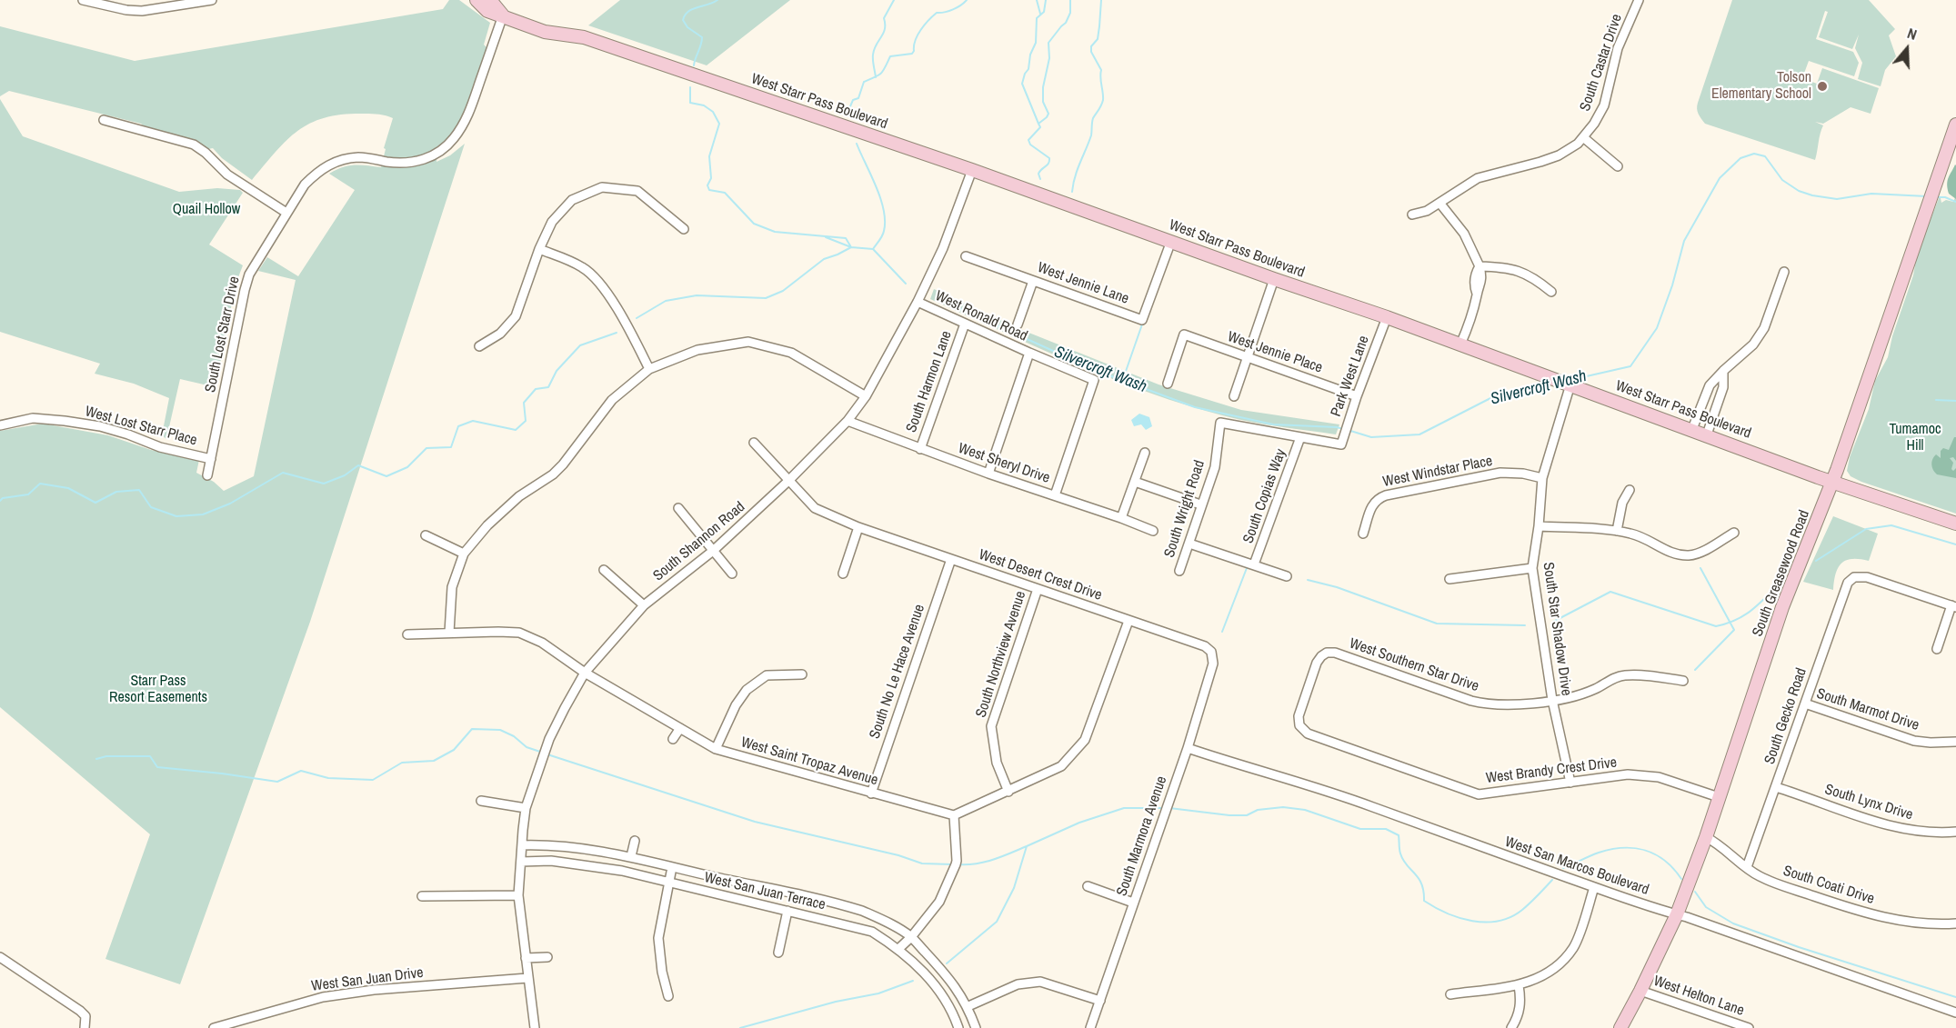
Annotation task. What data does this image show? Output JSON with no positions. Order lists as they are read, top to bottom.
{
  "streets": {
    "street": [
      "South Castar Drive",
      "West Starr Pass Boulevard",
      "West Jennie Lane",
      "West Ronald Road",
      "South Lost Starr Drive",
      "West Jennie Place",
      "Park West Lane",
      "South Harmon Lane",
      "West Lost Starr Place",
      "West Sheryl Drive",
      "West Windstar Place",
      "South Copias Way",
      "South Wright Road",
      "South Shannon Road",
      "South Greasewood Road",
      "West Desert Crest Drive",
      "South Star Shadow Drive",
      "South Northview Avenue",
      "West Southern Star Drive",
      "South No Le Hace Avenue",
      "South Marmot Drive",
      "South Gecko Road",
      "West Saint Tropaz Avenue",
      "West Brandy Crest Drive",
      "South Lynx Drive",
      "South Marmora Avenue",
      "West San Marcos Boulevard",
      "South Coati Drive",
      "West San Juan Terrace",
      "West San Juan Drive",
      "West Helton Lane"
    ]
  },
  "crossings": [
    ["West Starr Pass Boulevard", "West Jennie Lane"],
    ["West Starr Pass Boulevard", "South Lost Starr Drive"],
    ["West Starr Pass Boulevard", "Park West Lane"],
    ["West Starr Pass Boulevard", "South Shannon Road"],
    ["West Starr Pass Boulevard", "South Greasewood Road"],
    ["West Starr Pass Boulevard", "South Star Shadow Drive"],
    ["West Ronald Road", "South Harmon Lane"],
    ["West Ronald Road", "West Sheryl Drive"],
    ["West Ronald Road", "South Shannon Road"],
    ["South Lost Starr Drive", "West Lost Starr Place"],
    ["West Jennie Place", "Park West Lane"],
    ["Park West Lane", "South Copias Way"],
    ["Park West Lane", "South Wright Road"],
    ["South Harmon Lane", "West Sheryl Drive"],
    ["West Sheryl Drive", "South Shannon Road"],
    ["West Windstar Place", "South Star Shadow Drive"],
    ["South Copias Way", "South Wright Road"],
    ["South Shannon Road", "West Desert Crest Drive"],
    ["South Shannon Road", "West Saint Tropaz Avenue"],
    ["South Shannon Road", "West San Juan Terrace"],
    ["South Shannon Road", "West San Juan Drive"],
    ["South Greasewood Road", "West Brandy Crest Drive"],
    ["South Greasewood Road", "West San Marcos Boulevard"],
    ["South Greasewood Road", "South Coati Drive"],
    ["South Greasewood Road", "West Helton Lane"],
    ["West Desert Crest Drive", "South Northview Avenue"],
    ["West Desert Crest Drive", "South No Le Hace Avenue"],
    ["West Desert Crest Drive", "South Marmora Avenue"],
    ["South Star Shadow Drive", "West Southern Star Drive"],
    ["South Star Shadow Drive", "West Brandy Crest Drive"],
    ["West Southern Star Drive", "West Brandy Crest Drive"],
    ["South No Le Hace Avenue", "West Saint Tropaz Avenue"],
    ["South Marmot Drive", "South Gecko Road"],
    ["South Gecko Road", "South Lynx Drive"],
    ["South Gecko Road", "South Coati Drive"],
    ["South Marmora Avenue", "West San Marcos Boulevard"]
  ],
  "water": ["Silvercroft Wash"],
  "parks": ["Quail Hollow", "Tumamoc Hill", "Starr Pass Resort Easements"],
  "places": ["Tolson Elementary School"],
  "north": "top"
}
